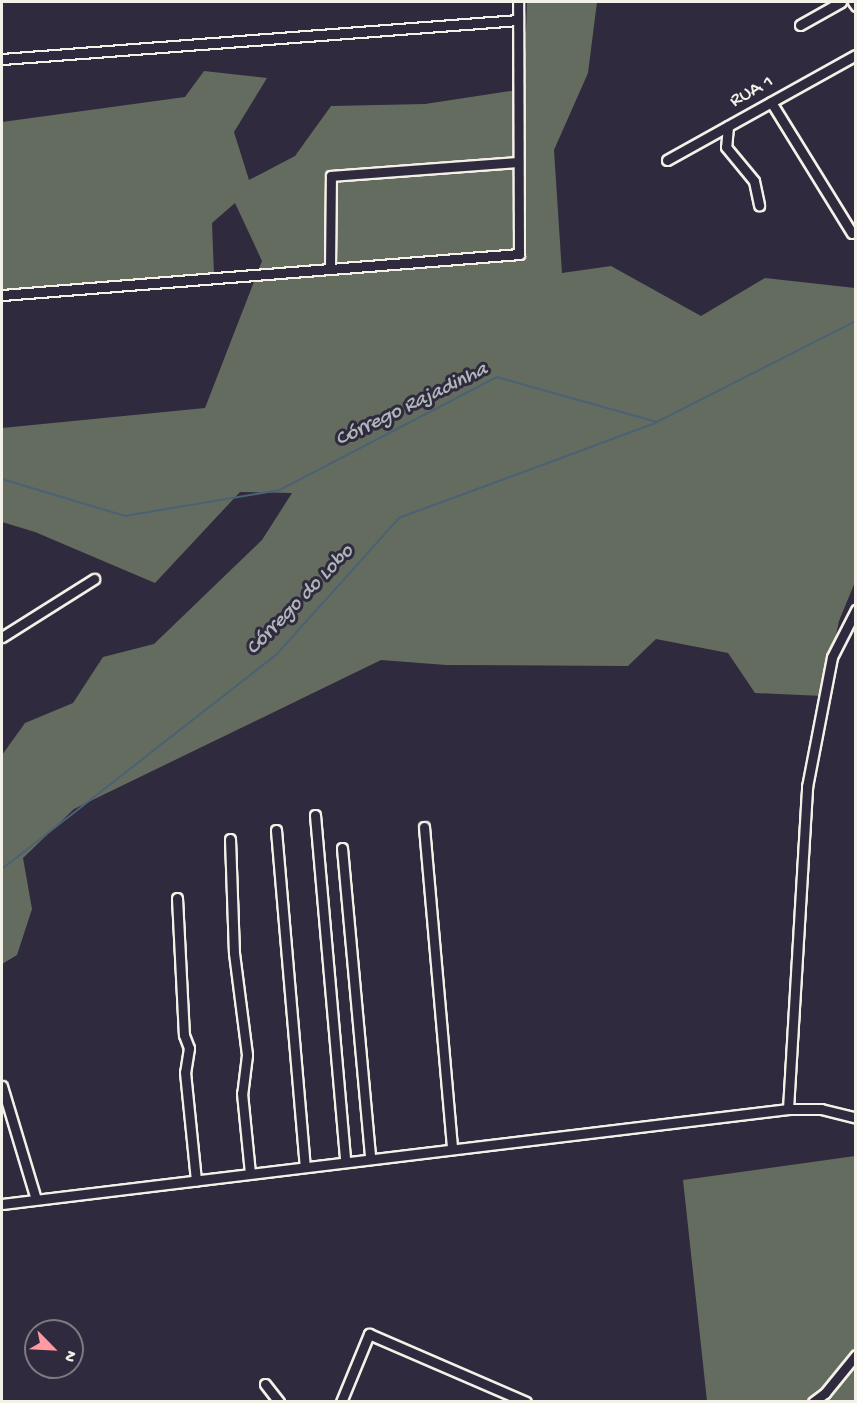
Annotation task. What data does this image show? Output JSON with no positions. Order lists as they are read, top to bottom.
{
  "streets": {
    "street": ["RUA 1"]
  },
  "water": ["Córrego Rajadinha", "Córrego do Lobo"],
  "north": "bottom right"
}
